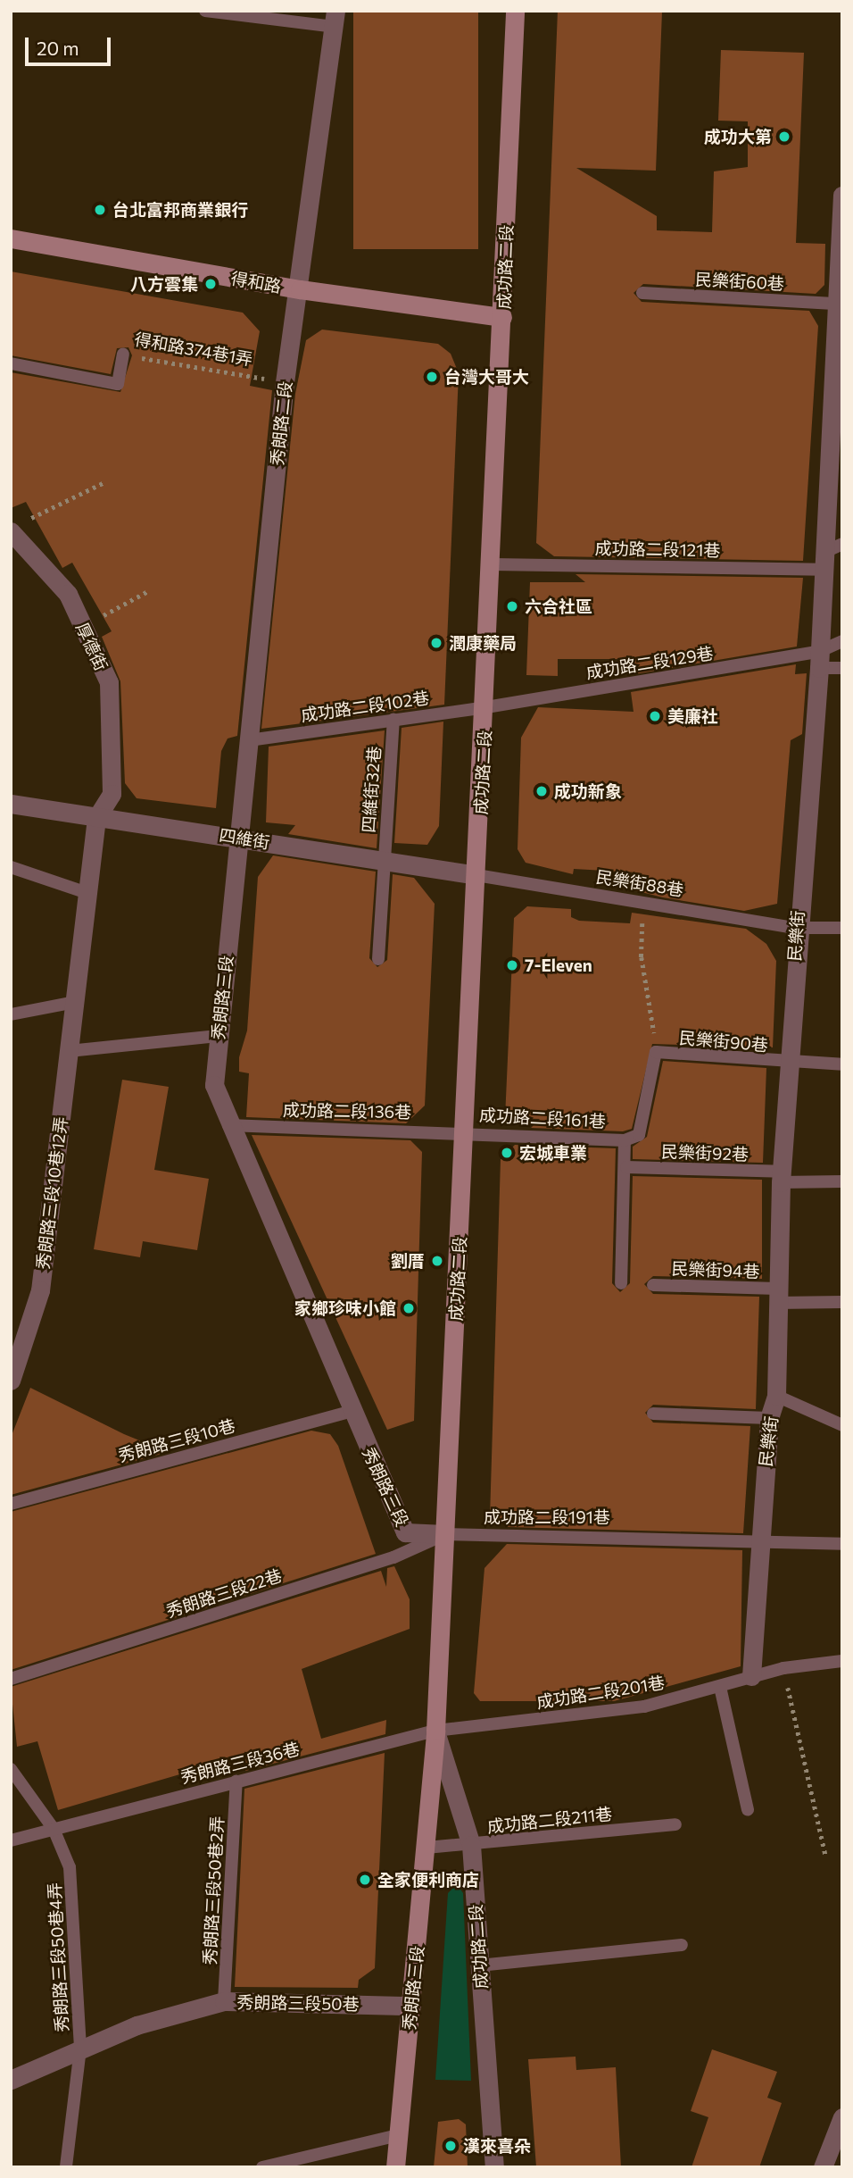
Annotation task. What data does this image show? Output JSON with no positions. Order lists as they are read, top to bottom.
{
  "streets": {
    "street": [
      "成功路二段",
      "得和路",
      "秀朗路二段",
      "厚德街",
      "四維街",
      "民樂街",
      "秀朗路三段",
      "秀朗路三段10巷12弄",
      "秀朗路三段50巷"
    ],
    "lane": [
      "民樂街60巷",
      "得和路374巷1弄",
      "成功路二段121巷",
      "成功路二段129巷",
      "成功路二段102巷",
      "四維街32巷",
      "民樂街88巷",
      "民樂街90巷",
      "成功路二段136巷",
      "成功路二段161巷",
      "民樂街92巷",
      "民樂街94巷",
      "秀朗路三段10巷",
      "成功路二段191巷",
      "秀朗路三段22巷",
      "成功路二段201巷",
      "秀朗路三段36巷",
      "成功路二段211巷",
      "秀朗路三段50巷2弄",
      "秀朗路三段50巷4弄"
    ]
  },
  "crossings": [
    ["成功路二段", "得和路"],
    ["成功路二段", "成功路二段121巷"],
    ["成功路二段", "成功路二段129巷"],
    ["成功路二段", "成功路二段102巷"],
    ["成功路二段", "四維街"],
    ["成功路二段", "民樂街88巷"],
    ["成功路二段", "秀朗路三段"],
    ["成功路二段", "成功路二段136巷"],
    ["成功路二段", "成功路二段161巷"],
    ["成功路二段", "成功路二段191巷"],
    ["成功路二段", "秀朗路三段22巷"],
    ["成功路二段", "成功路二段201巷"],
    ["成功路二段", "秀朗路三段36巷"],
    ["成功路二段", "成功路二段211巷"],
    ["民樂街60巷", "民樂街"],
    ["得和路", "秀朗路二段"],
    ["得和路374巷1弄", "秀朗路二段"],
    ["秀朗路二段", "成功路二段102巷"],
    ["秀朗路二段", "四維街"],
    ["秀朗路二段", "秀朗路三段"],
    ["成功路二段121巷", "民樂街"],
    ["厚德街", "四維街"],
    ["厚德街", "秀朗路三段10巷12弄"],
    ["成功路二段129巷", "成功路二段102巷"],
    ["成功路二段129巷", "民樂街"],
    ["成功路二段102巷", "四維街32巷"],
    ["四維街32巷", "四維街"],
    ["四維街", "民樂街88巷"],
    ["四維街", "秀朗路三段"],
    ["四維街", "秀朗路三段10巷12弄"],
    ["民樂街88巷", "民樂街"],
    ["民樂街", "民樂街90巷"],
    ["民樂街", "民樂街92巷"],
    ["民樂街", "民樂街94巷"],
    ["民樂街", "成功路二段191巷"],
    ["民樂街", "成功路二段201巷"],
    ["秀朗路三段", "成功路二段136巷"],
    ["秀朗路三段", "秀朗路三段10巷"],
    ["秀朗路三段", "成功路二段191巷"],
    ["秀朗路三段", "秀朗路三段22巷"],
    ["秀朗路三段", "成功路二段201巷"],
    ["秀朗路三段", "秀朗路三段36巷"],
    ["秀朗路三段", "成功路二段211巷"],
    ["秀朗路三段", "秀朗路三段50巷"],
    ["成功路二段136巷", "成功路二段161巷"],
    ["成功路二段161巷", "民樂街92巷"],
    ["成功路二段191巷", "秀朗路三段22巷"],
    ["成功路二段201巷", "秀朗路三段36巷"],
    ["秀朗路三段36巷", "秀朗路三段50巷2弄"],
    ["秀朗路三段36巷", "秀朗路三段50巷4弄"],
    ["秀朗路三段50巷2弄", "秀朗路三段50巷"],
    ["秀朗路三段50巷4弄", "秀朗路三段50巷"]
  ],
  "places": [
    "成功大第",
    "台北富邦商業銀行",
    "八方雲集",
    "台灣大哥大",
    "六合社區",
    "潤康藥局",
    "美廉社",
    "成功新象",
    "7-Eleven",
    "宏城車業",
    "劉厝",
    "家鄉珍味小館",
    "全家便利商店",
    "漢來喜朵"
  ],
  "scale_bar": "20 m"
}
